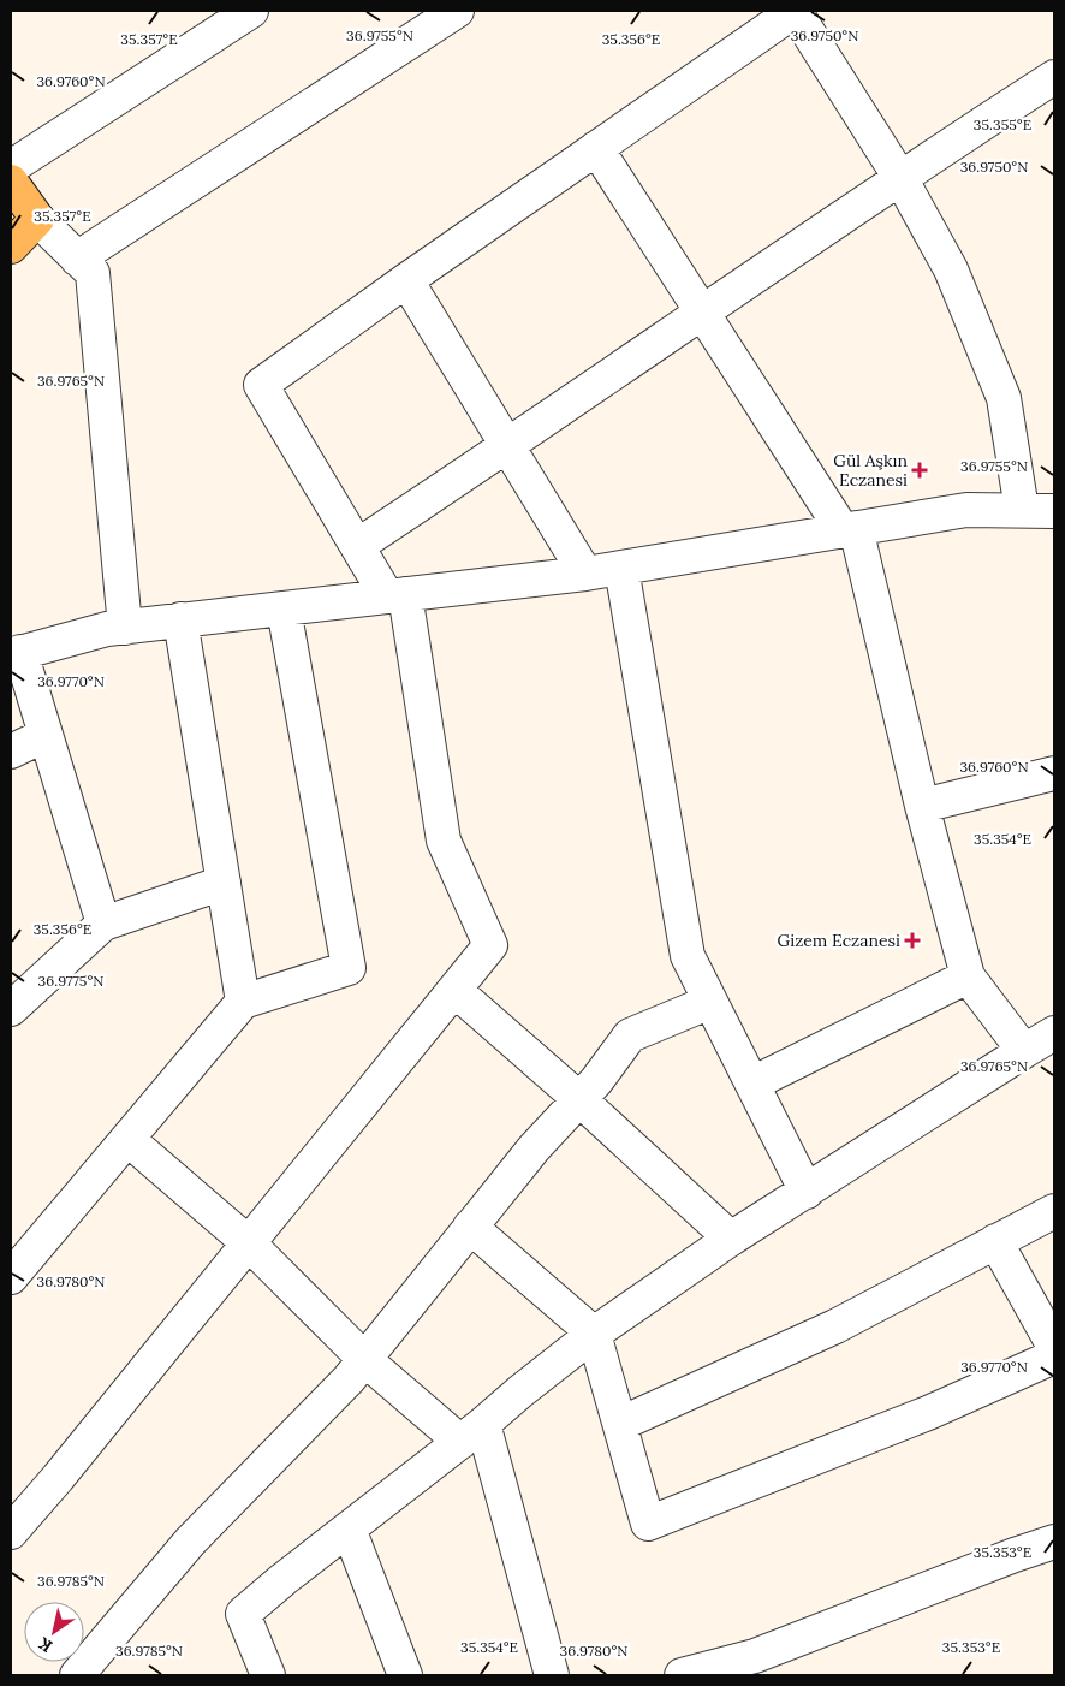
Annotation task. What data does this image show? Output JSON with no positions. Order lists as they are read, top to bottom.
{
  "places": {
    "health": ["Gül Aşkın Eczanesi", "Gizem Eczanesi"]
  },
  "north": "bottom left",
  "coordinates": [
    "36.9755°N",
    "36.9750°N",
    "35.357°E",
    "35.356°E",
    "36.9760°N",
    "35.355°E",
    "36.9765°N",
    "36.9770°N",
    "35.354°E",
    "36.9775°N",
    "36.9780°N",
    "35.353°E",
    "36.9785°N"
  ]
}
